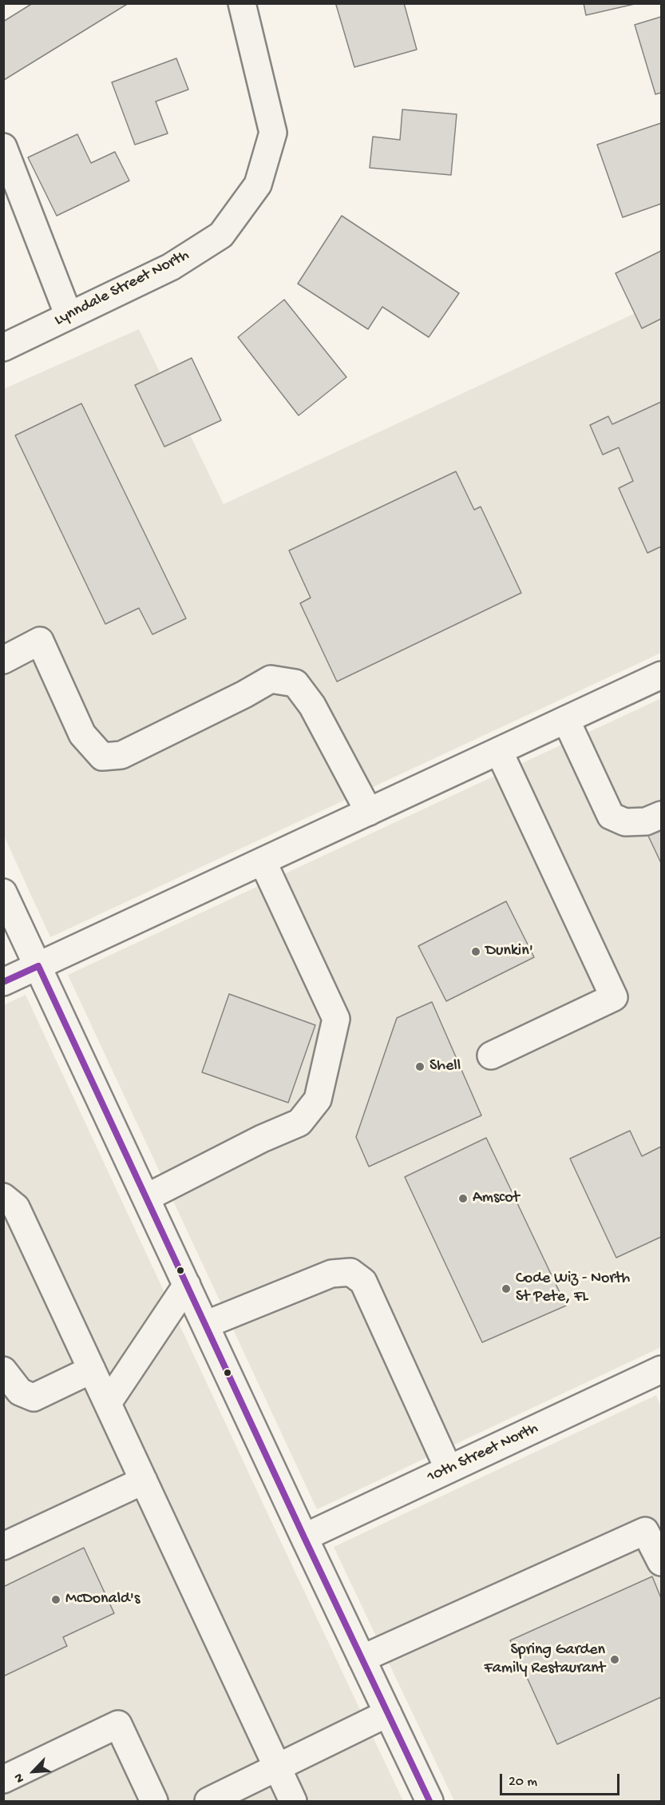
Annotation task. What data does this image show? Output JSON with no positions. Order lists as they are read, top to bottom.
{
  "streets": {
    "street": ["Lynndale Street North", "10th Street North"]
  },
  "places": [
    "Dunkin'",
    "Shell",
    "Amscot",
    "Code Wiz - North St Pete, FL",
    "McDonald's",
    "Spring Garden Family Restaurant"
  ],
  "scale_bar": "20 m",
  "north": "bottom left"
}
